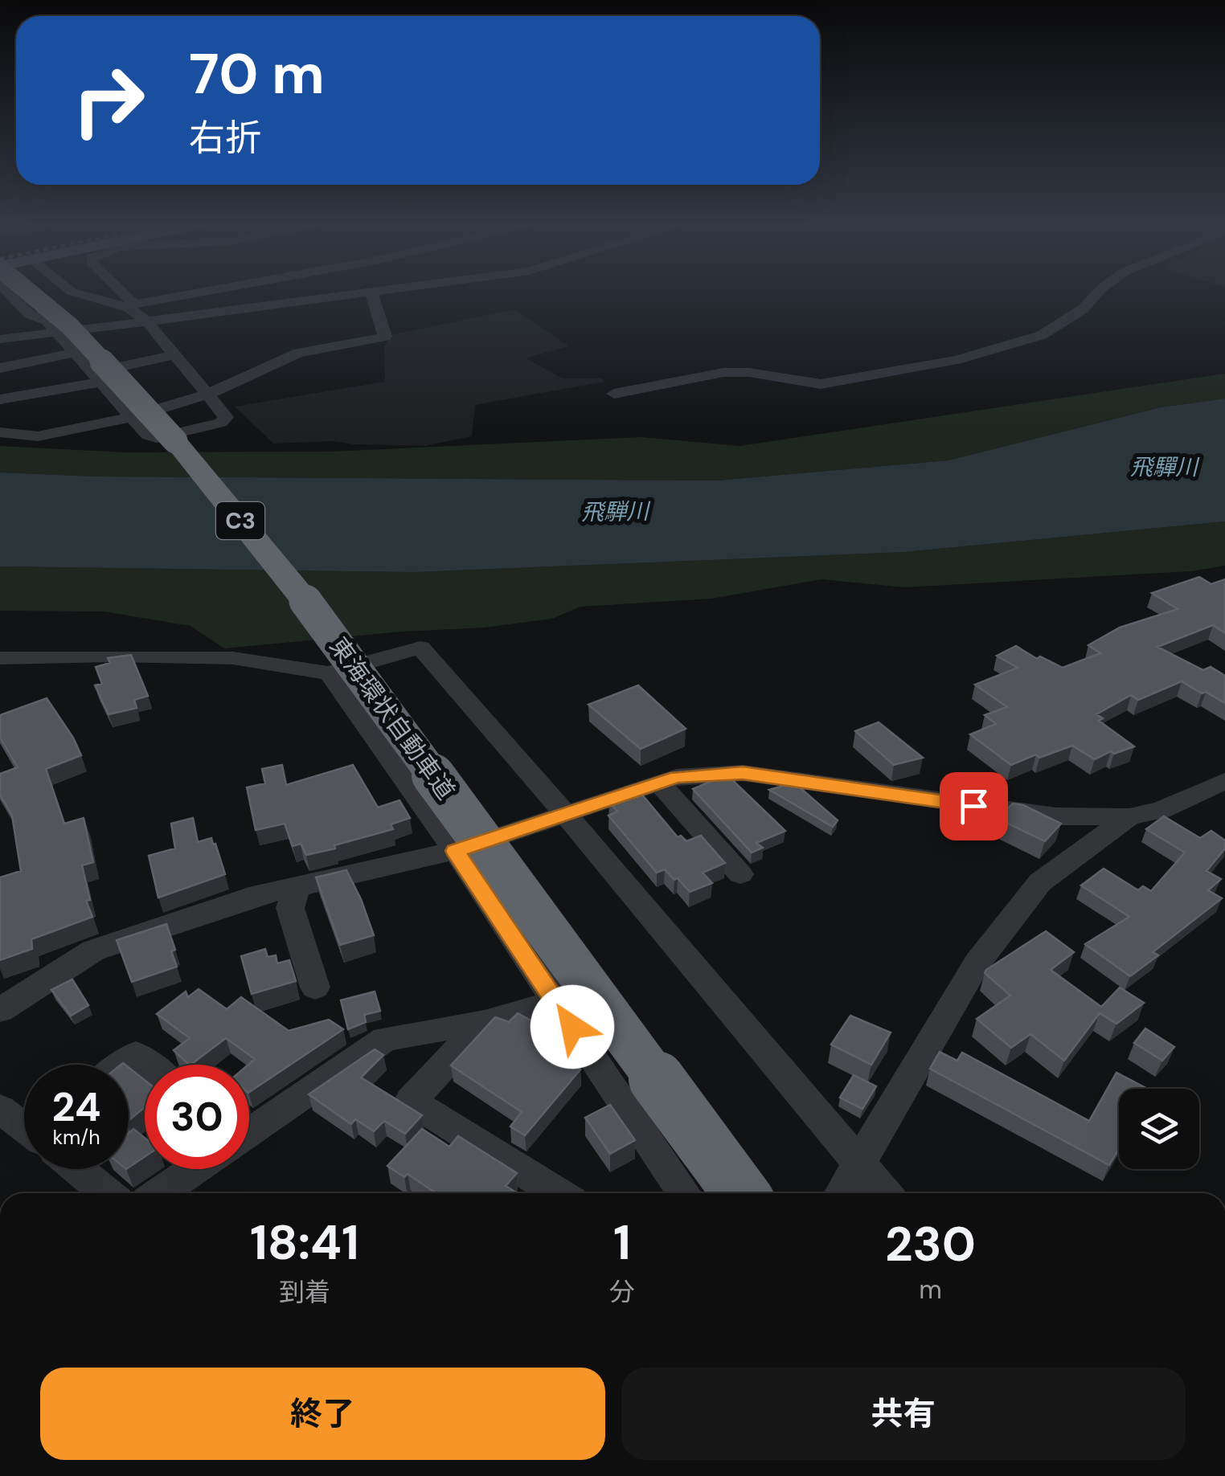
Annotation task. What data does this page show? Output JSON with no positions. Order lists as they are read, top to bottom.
{
  "streets": {
    "highway": ["C3", "東海環状自動車道"]
  },
  "water": ["飛驒川", "飛騨川"],
  "page": {
    "turn": ["70 m", "右折"],
    "speed": "24 km/h",
    "limit": "30",
    "eta": [
      "18:41",
      "到着",
      "1",
      "分",
      "230",
      "m"
    ],
    "buttons": ["終了", "共有"]
  }
}
